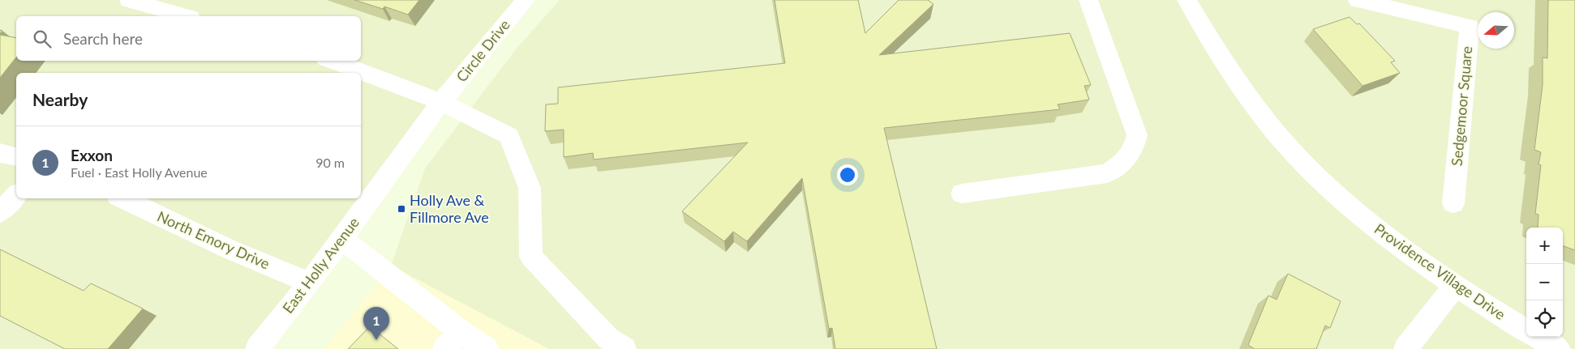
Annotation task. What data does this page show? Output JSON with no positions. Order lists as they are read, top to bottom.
{
  "streets": {
    "street": [
      "Circle Drive",
      "Sedgemoor Square",
      "North Emory Drive",
      "East Holly Avenue",
      "Providence Village Drive"
    ]
  },
  "crossings": [
    ["Circle Drive", "East Holly Avenue"],
    ["North Emory Drive", "East Holly Avenue"]
  ],
  "places": {
    "transit": ["Holly Ave & Fillmore Ave"]
  },
  "north": "left",
  "page": {
    "search": "Search here",
    "heading": "Nearby",
    "list": [
      {
        "mark": "1",
        "name": "Exxon",
        "note": "Fuel · East Holly Avenue",
        "value": "90 m"
      }
    ],
    "map_buttons": ["+", "−"],
    "pins": "1"
  }
}
